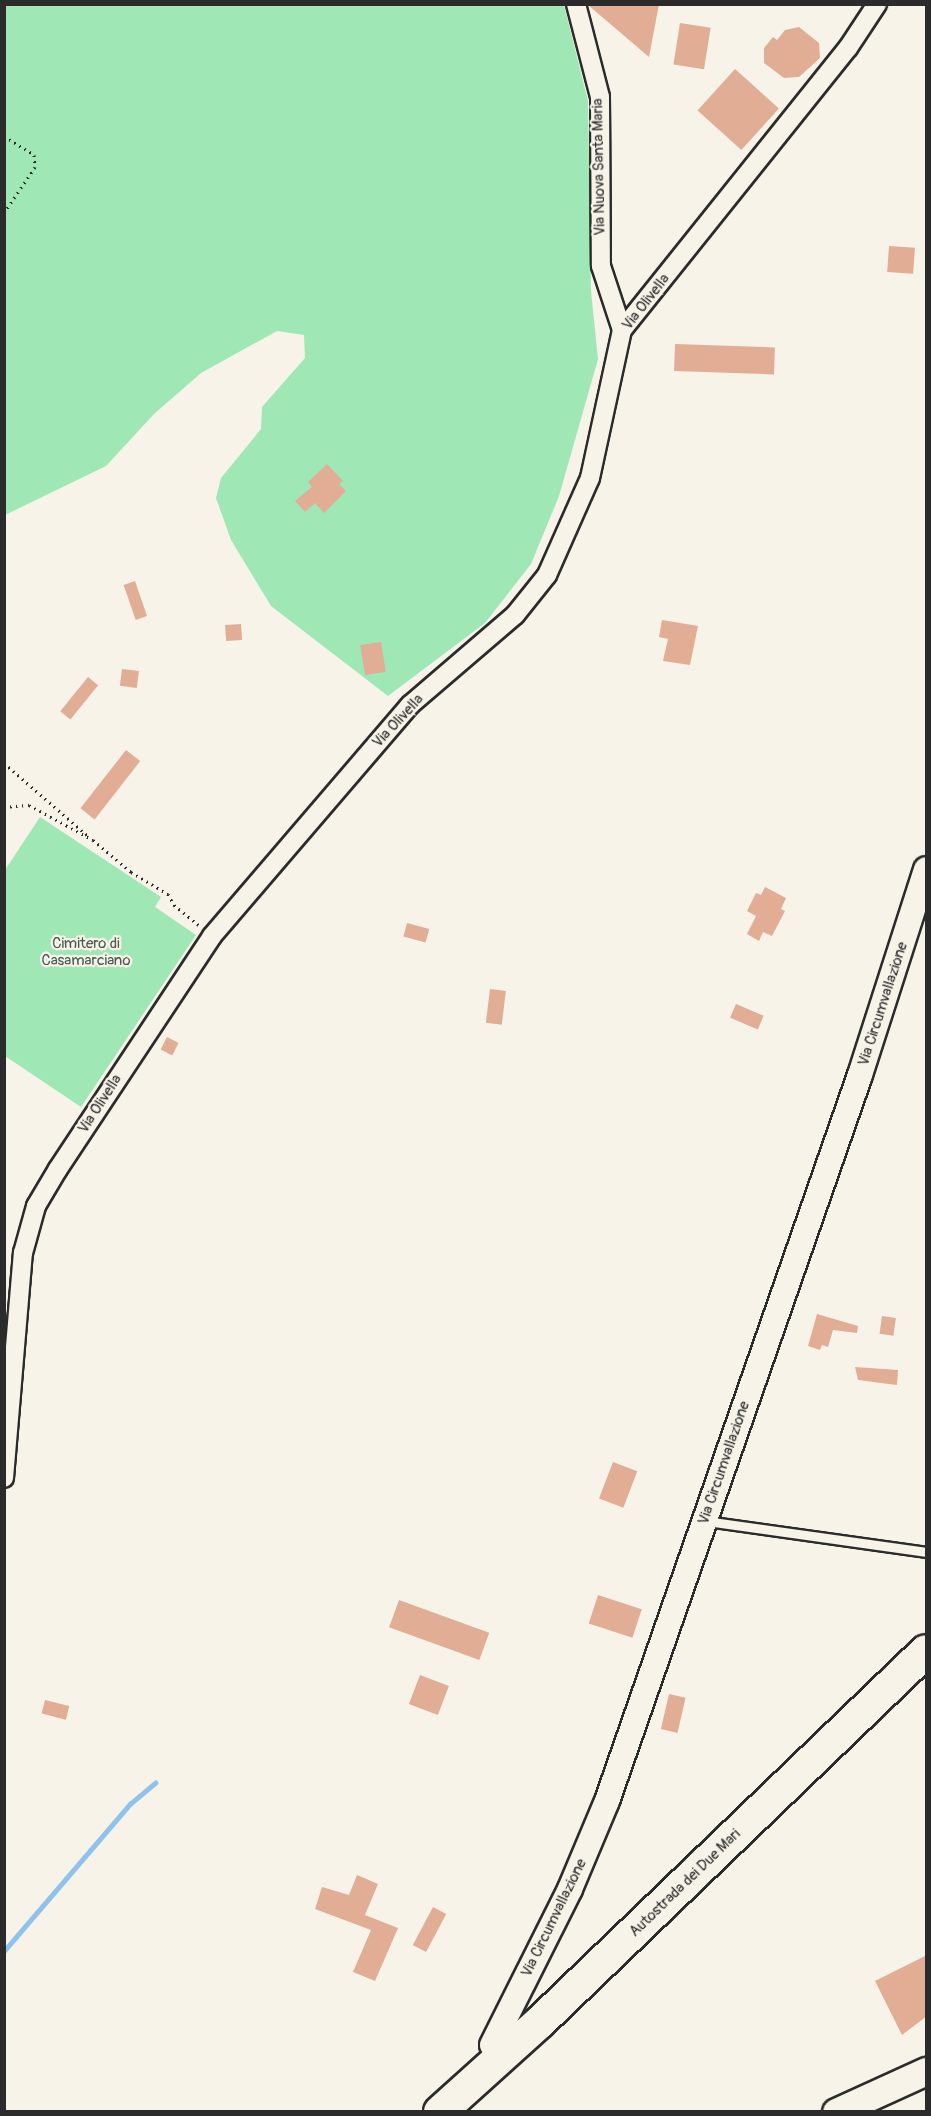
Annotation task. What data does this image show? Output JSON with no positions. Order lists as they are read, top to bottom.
{
  "streets": {
    "highway": ["Autostrada dei Due Mari"],
    "street": ["Via Nuova Santa Maria", "Via Olivella", "Via Circumvallazione"]
  },
  "crossings": [
    ["Via Nuova Santa Maria", "Via Olivella"]
  ],
  "parks": ["Cimitero di Casamarciano"]
}
